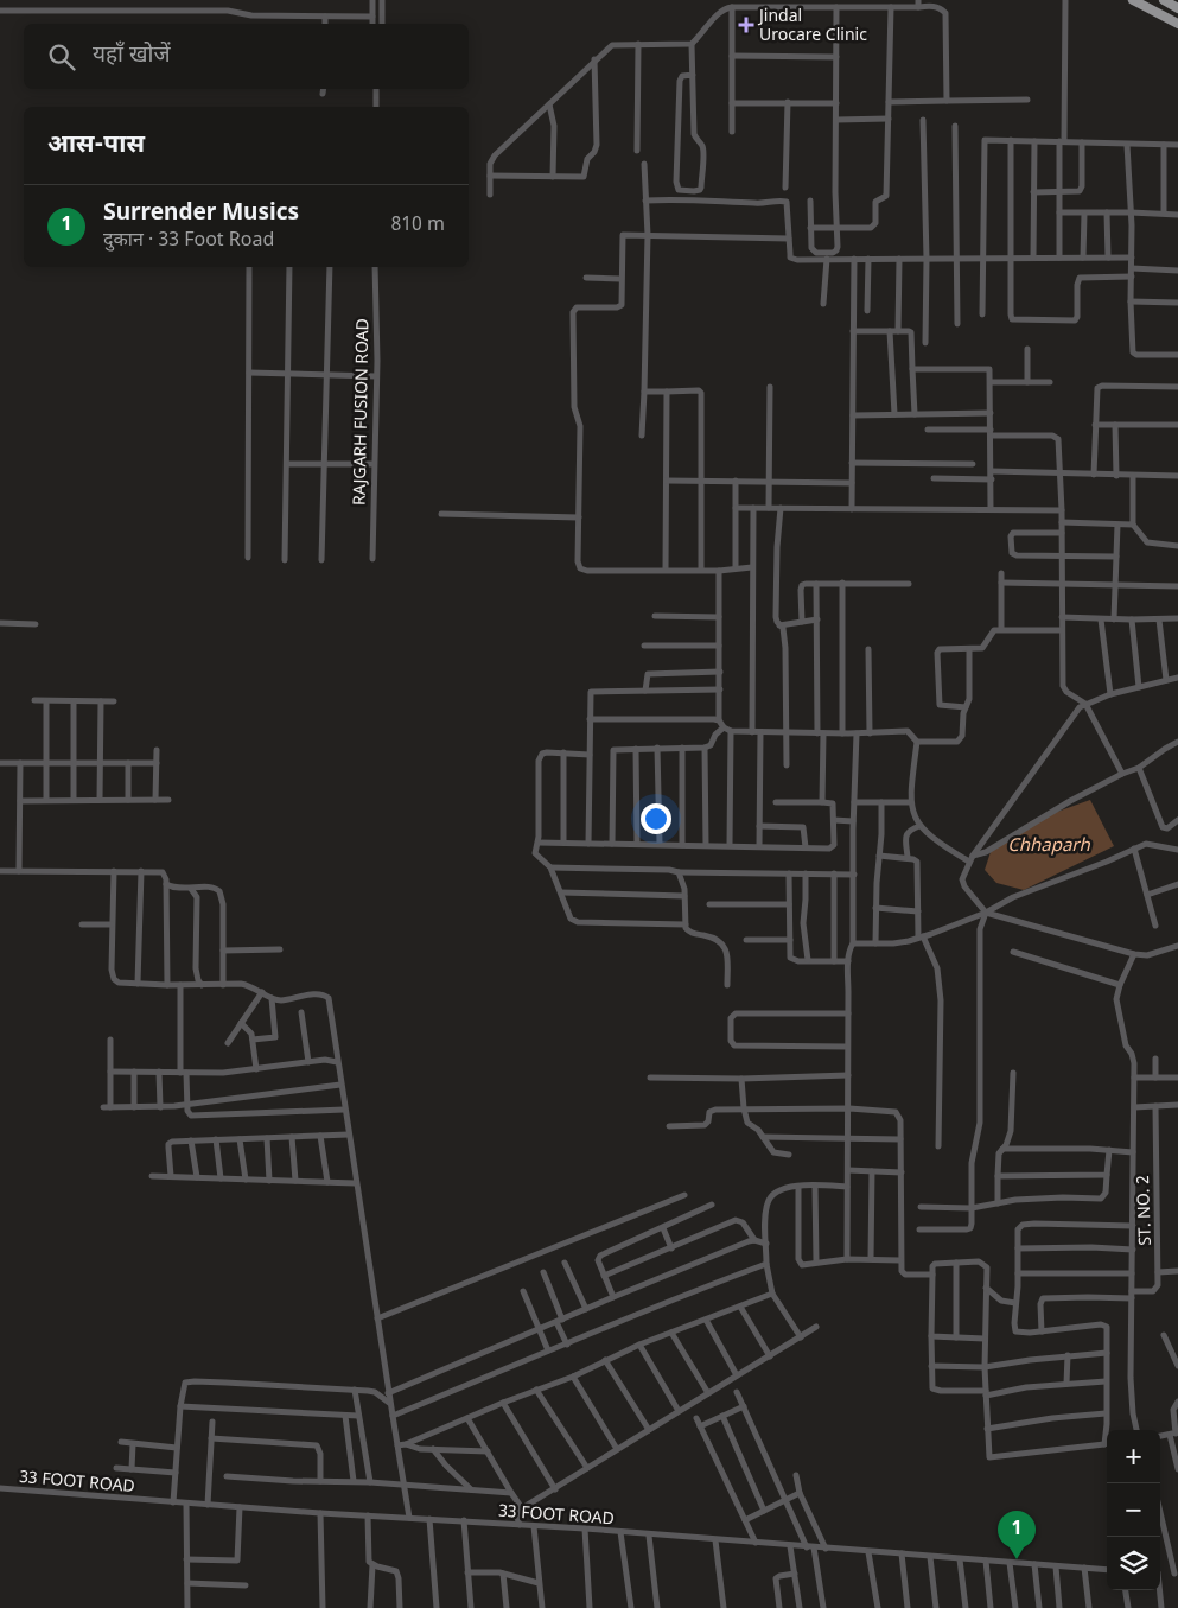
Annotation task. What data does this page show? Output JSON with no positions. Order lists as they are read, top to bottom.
{
  "streets": {
    "street": ["RAJGARH FUSION ROAD", "ST. NO. 2", "33 FOOT ROAD"]
  },
  "water": ["Chhaparh"],
  "places": {
    "health": ["Jindal Urocare Clinic"]
  },
  "page": {
    "search": "यहाँ खोजें",
    "heading": "आस-पास",
    "list": [
      {
        "mark": "1",
        "name": "Surrender Musics",
        "note": "दुकान · 33 Foot Road",
        "value": "810 m"
      }
    ],
    "map_buttons": ["+", "−"],
    "pins": "1"
  }
}
